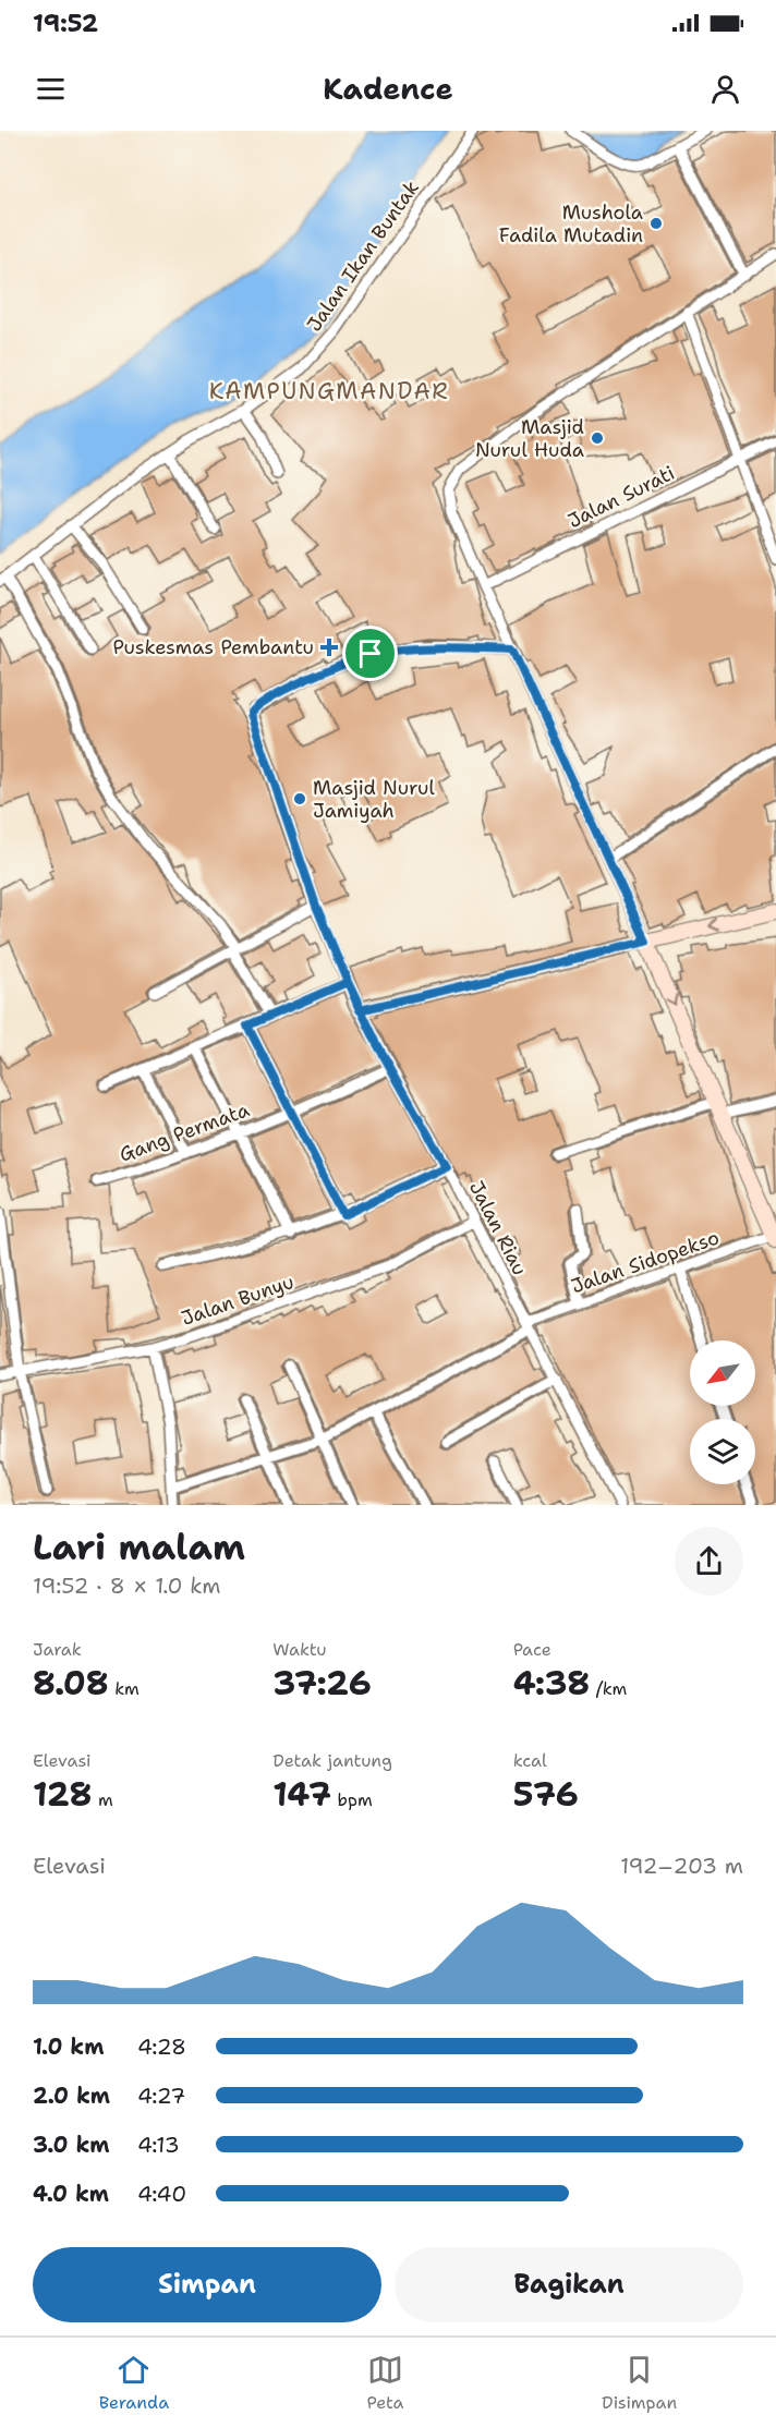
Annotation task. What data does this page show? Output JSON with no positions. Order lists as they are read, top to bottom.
{
  "streets": {
    "street": [
      "Jalan Ikan Buntak",
      "Jalan Surati",
      "Gang Permata",
      "Jalan Riau",
      "Jalan Sidopekso",
      "Jalan Bunyu"
    ]
  },
  "crossings": [
    ["Gang Permata", "Jalan Riau"],
    ["Jalan Riau", "Jalan Sidopekso"],
    ["Jalan Riau", "Jalan Bunyu"]
  ],
  "districts": ["KAMPUNGMANDAR"],
  "places": {
    "other": ["Mushola Fadila Mutadin", "Masjid Nurul Huda", "Masjid Nurul Jamiyah"],
    "health": ["Puskesmas Pembantu"]
  },
  "north": "bottom left",
  "page": {
    "status": "19:52",
    "header": "Kadence",
    "heading": ["Lari malam", "19:52 · 8 × 1.0 km"],
    "stats": [
      ["Jarak", "8.08 km"],
      ["Waktu", "37:26"],
      ["Pace", "4:38 /km"],
      ["Elevasi", "128 m"],
      ["Detak jantung", "147 bpm"],
      ["kcal", "576"]
    ],
    "chart": ["Elevasi", "192–203 m"],
    "list": [
      {
        "name": "1.0 km",
        "note": "4:28"
      },
      {
        "name": "2.0 km",
        "note": "4:27"
      },
      {
        "name": "3.0 km",
        "note": "4:13"
      },
      {
        "name": "4.0 km",
        "note": "4:40"
      }
    ],
    "buttons": ["Simpan", "Bagikan"],
    "tabs": ["Beranda", "Peta", "Disimpan"]
  }
}
